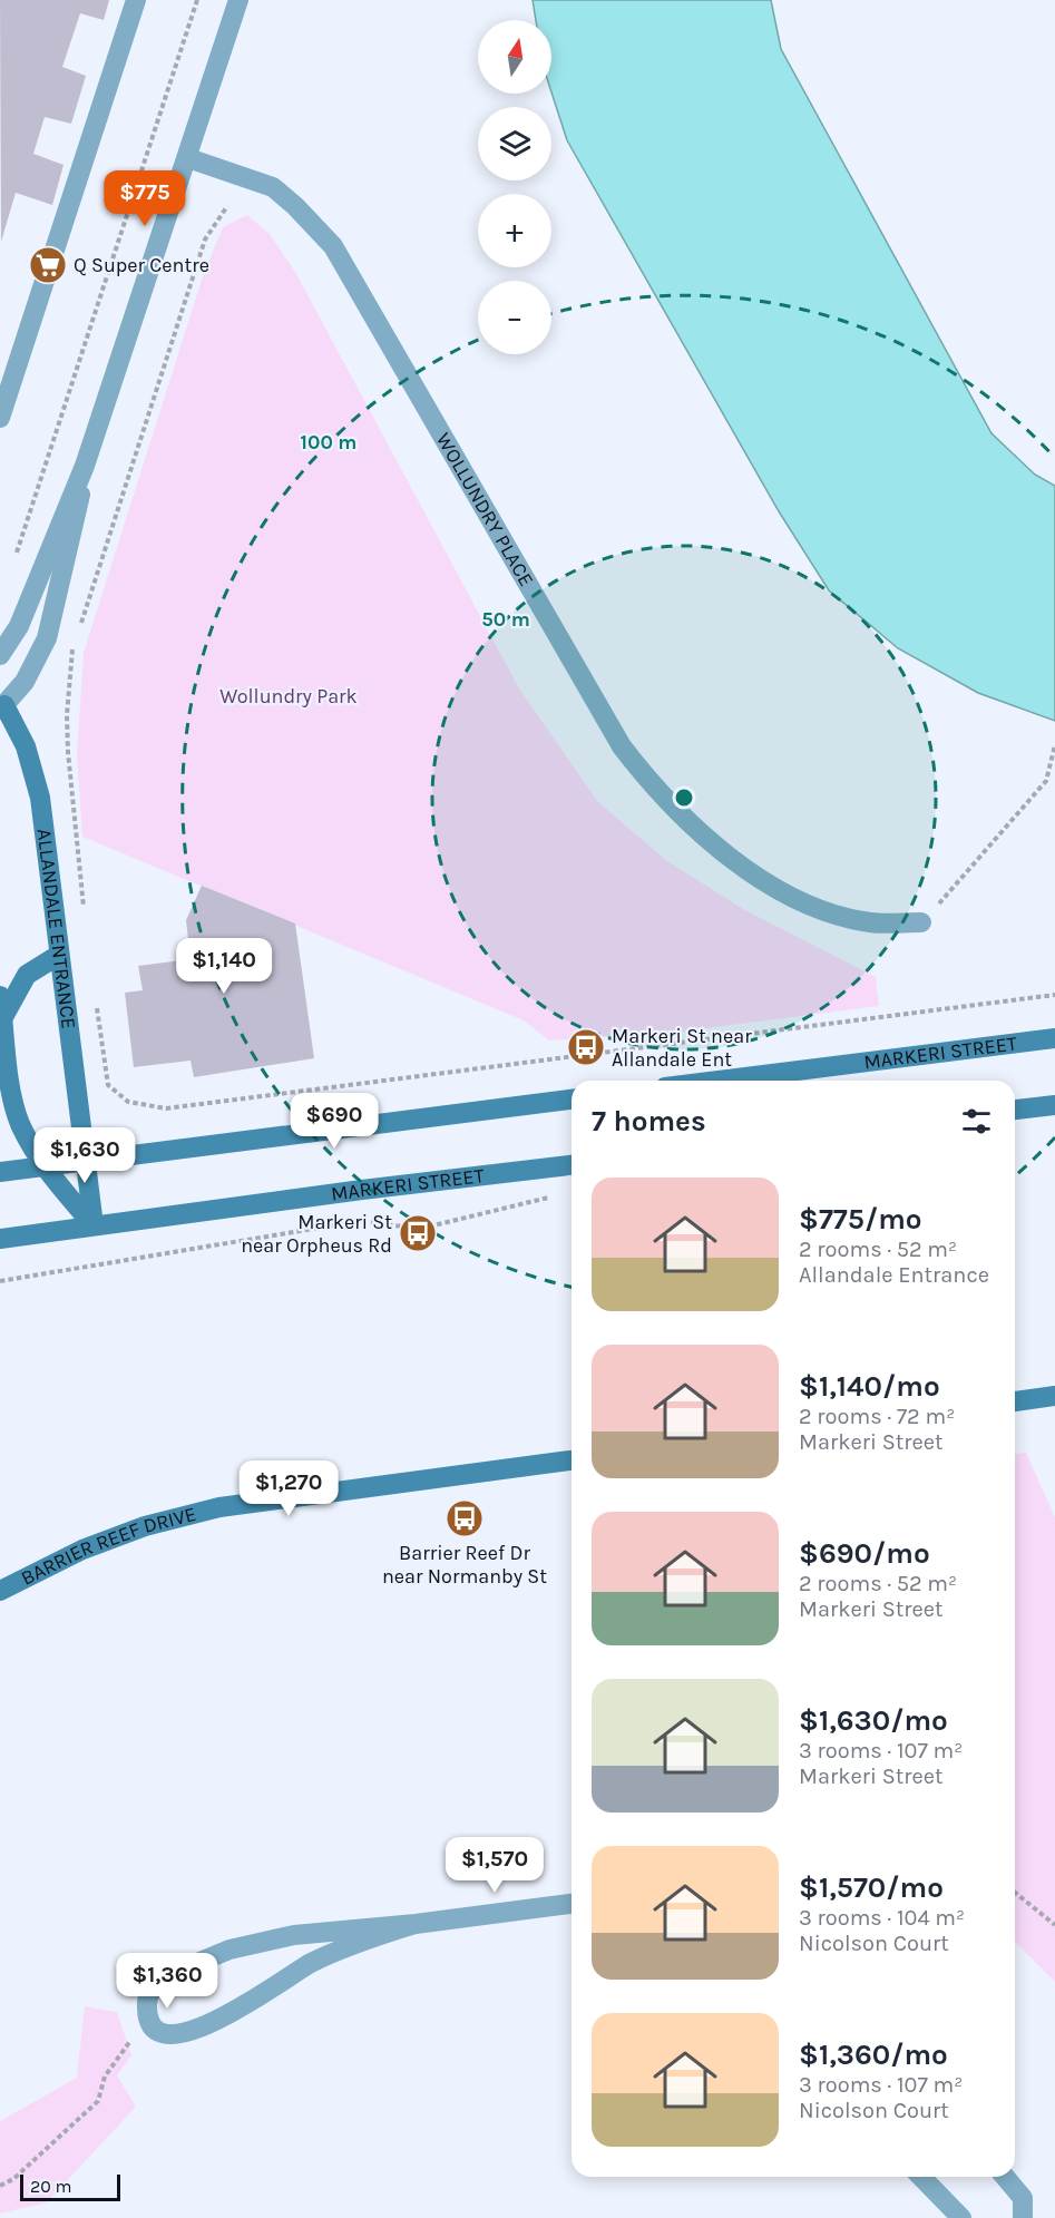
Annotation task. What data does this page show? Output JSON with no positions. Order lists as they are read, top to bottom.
{
  "streets": {
    "main road": ["ALLANDALE ENTRANCE", "MARKERI STREET", "BARRIER REEF DRIVE"],
    "street": ["WOLLUNDRY PLACE"]
  },
  "crossings": [
    ["WOLLUNDRY PLACE", "ALLANDALE ENTRANCE"],
    ["ALLANDALE ENTRANCE", "MARKERI STREET"]
  ],
  "parks": ["Wollundry Park"],
  "places": {
    "supermarket": ["Q Super Centre"],
    "bus stop": ["Markeri St near Allandale Ent", "Markeri St near Orpheus Rd", "Barrier Reef Dr near Normanby St"]
  },
  "scale_bar": "20 m",
  "north": "top",
  "page": {
    "map_buttons": ["+", "−"],
    "price": [
      "$775",
      "$1,140",
      "$690",
      "$1,630",
      "$1,270",
      "$1,570",
      "$1,360"
    ],
    "heading": "7 homes",
    "list": [
      {
        "name": "$775/mo",
        "note": "2 rooms · 52 m² · Allandale Entrance"
      },
      {
        "name": "$1,140/mo",
        "note": "2 rooms · 72 m² · Markeri Street"
      },
      {
        "name": "$690/mo",
        "note": "2 rooms · 52 m² · Markeri Street"
      },
      {
        "name": "$1,630/mo",
        "note": "3 rooms · 107 m² · Markeri Street"
      },
      {
        "name": "$1,570/mo",
        "note": "3 rooms · 104 m² · Nicolson Court"
      },
      {
        "name": "$1,360/mo",
        "note": "3 rooms · 107 m² · Nicolson Court"
      }
    ],
    "scale": "20 m"
  },
  "rings": ["100 m", "50 m"]
}
